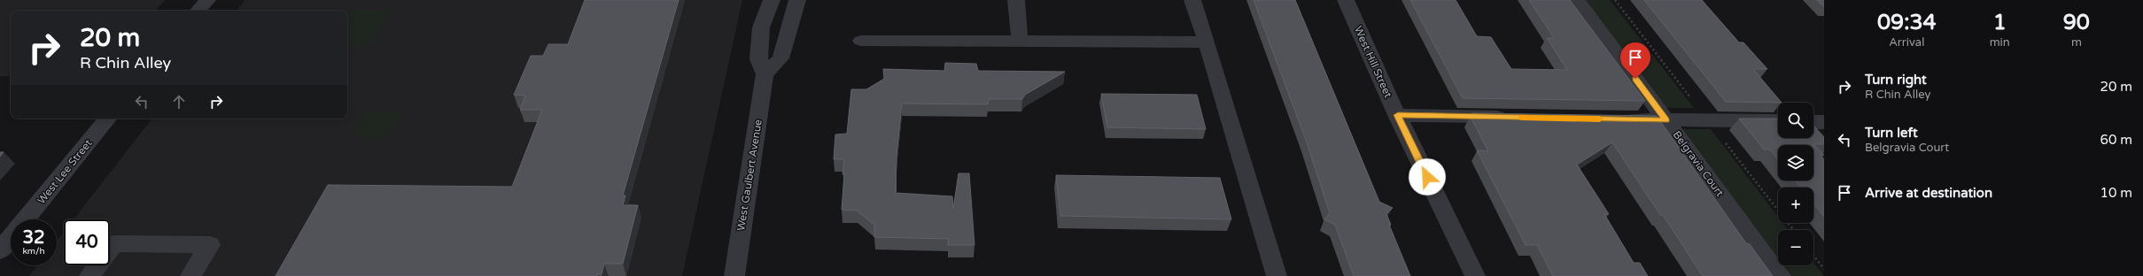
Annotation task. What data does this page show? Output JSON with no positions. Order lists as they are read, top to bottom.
{
  "streets": {
    "street": [
      "West Hill Street",
      "Belgravia Court",
      "West Lee Street",
      "West Gaulbert Avenue"
    ]
  },
  "page": {
    "eta": [
      "09:34",
      "Arrival",
      "1",
      "min",
      "90",
      "m"
    ],
    "turn": ["20 m", "R Chin Alley"],
    "list": [
      {
        "name": "Turn right",
        "note": "R Chin Alley",
        "value": "20 m"
      },
      {
        "name": "Turn left",
        "note": "Belgravia Court",
        "value": "60 m"
      },
      {
        "name": "Arrive at destination",
        "value": "10 m"
      }
    ],
    "map_buttons": ["+", "−"],
    "speed": "32 km/h",
    "limit": "40"
  }
}
